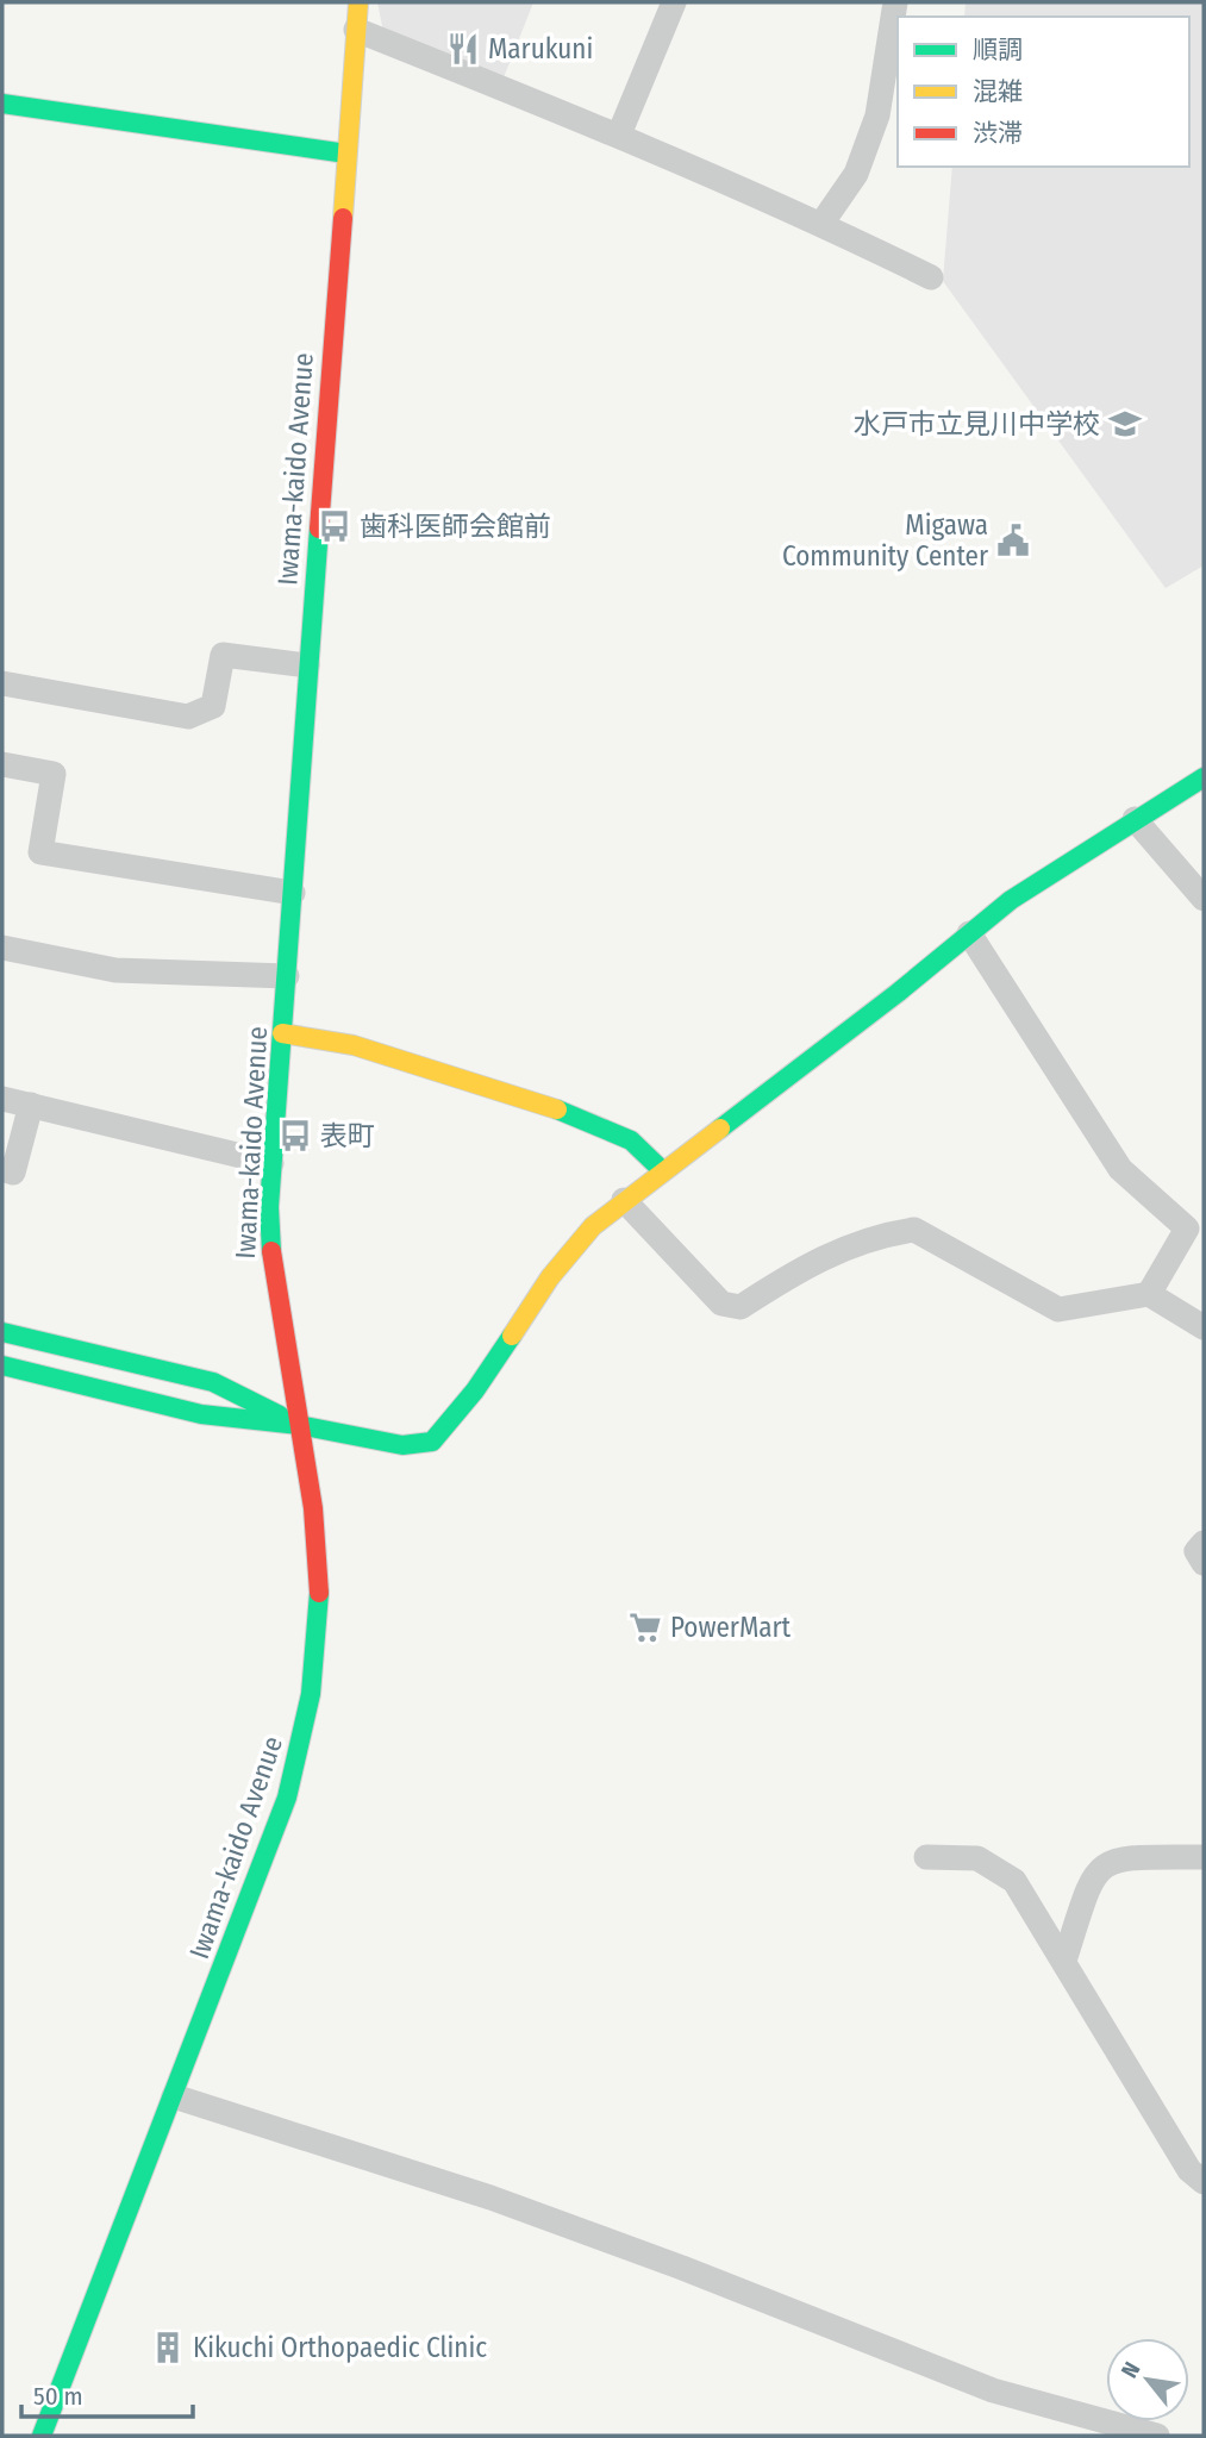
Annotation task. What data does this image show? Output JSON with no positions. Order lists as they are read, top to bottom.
{
  "streets": {
    "street": ["Iwama-kaido Avenue"]
  },
  "places": {
    "restaurant": ["Marukuni"],
    "school or university": ["水戸市立見川中学校"],
    "bus stop": ["歯科医師会館前", "表町"],
    "public building": ["Migawa Community Center"],
    "supermarket": ["PowerMart"],
    "building": ["Kikuchi Orthopaedic Clinic"]
  },
  "legend": ["順調", "混雑", "渋滞"],
  "scale_bar": "50 m",
  "north": "top left"
}
